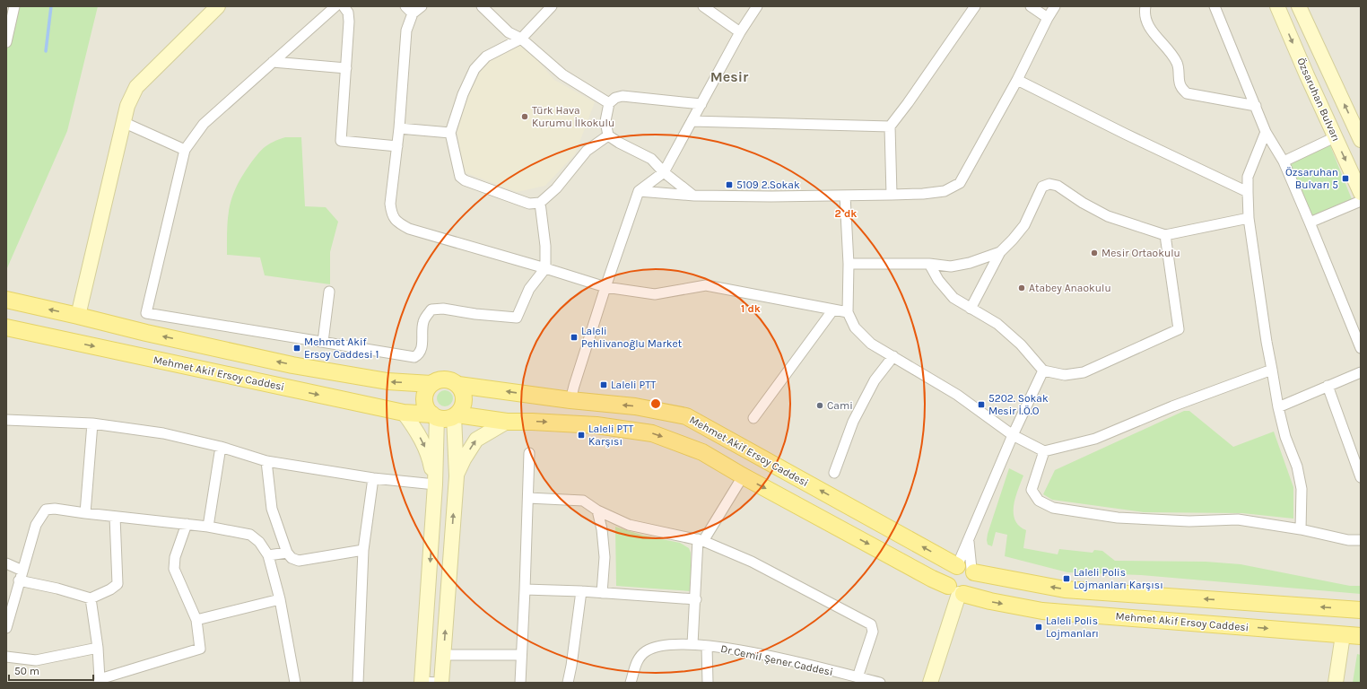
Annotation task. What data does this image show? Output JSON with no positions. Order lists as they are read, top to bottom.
{
  "streets": {
    "main road": ["Mehmet Akif Ersoy Caddesi"],
    "street": ["Özsaruhan Bulvarı", "Dr Cemil Şener Caddesi"]
  },
  "districts": ["Mesir"],
  "places": {
    "other": [
      "Türk Hava Kurumu İlkokulu",
      "Mesir Ortaokulu",
      "Atabey Anaokulu",
      "Cami"
    ],
    "transit": [
      "Özsaruhan Bulvarı 5",
      "5109 2.Sokak",
      "Laleli Pehlivanoğlu Market",
      "Mehmet Akif Ersoy Caddesi 1",
      "Laleli PTT",
      "5202. Sokak Mesir İ.Ö.O",
      "Laleli PTT Karşısı",
      "Laleli Polis Lojmanları Karşısı",
      "Laleli Polis Lojmanları"
    ]
  },
  "scale_bar": "50 m",
  "rings": ["2 dk", "1 dk"]
}
